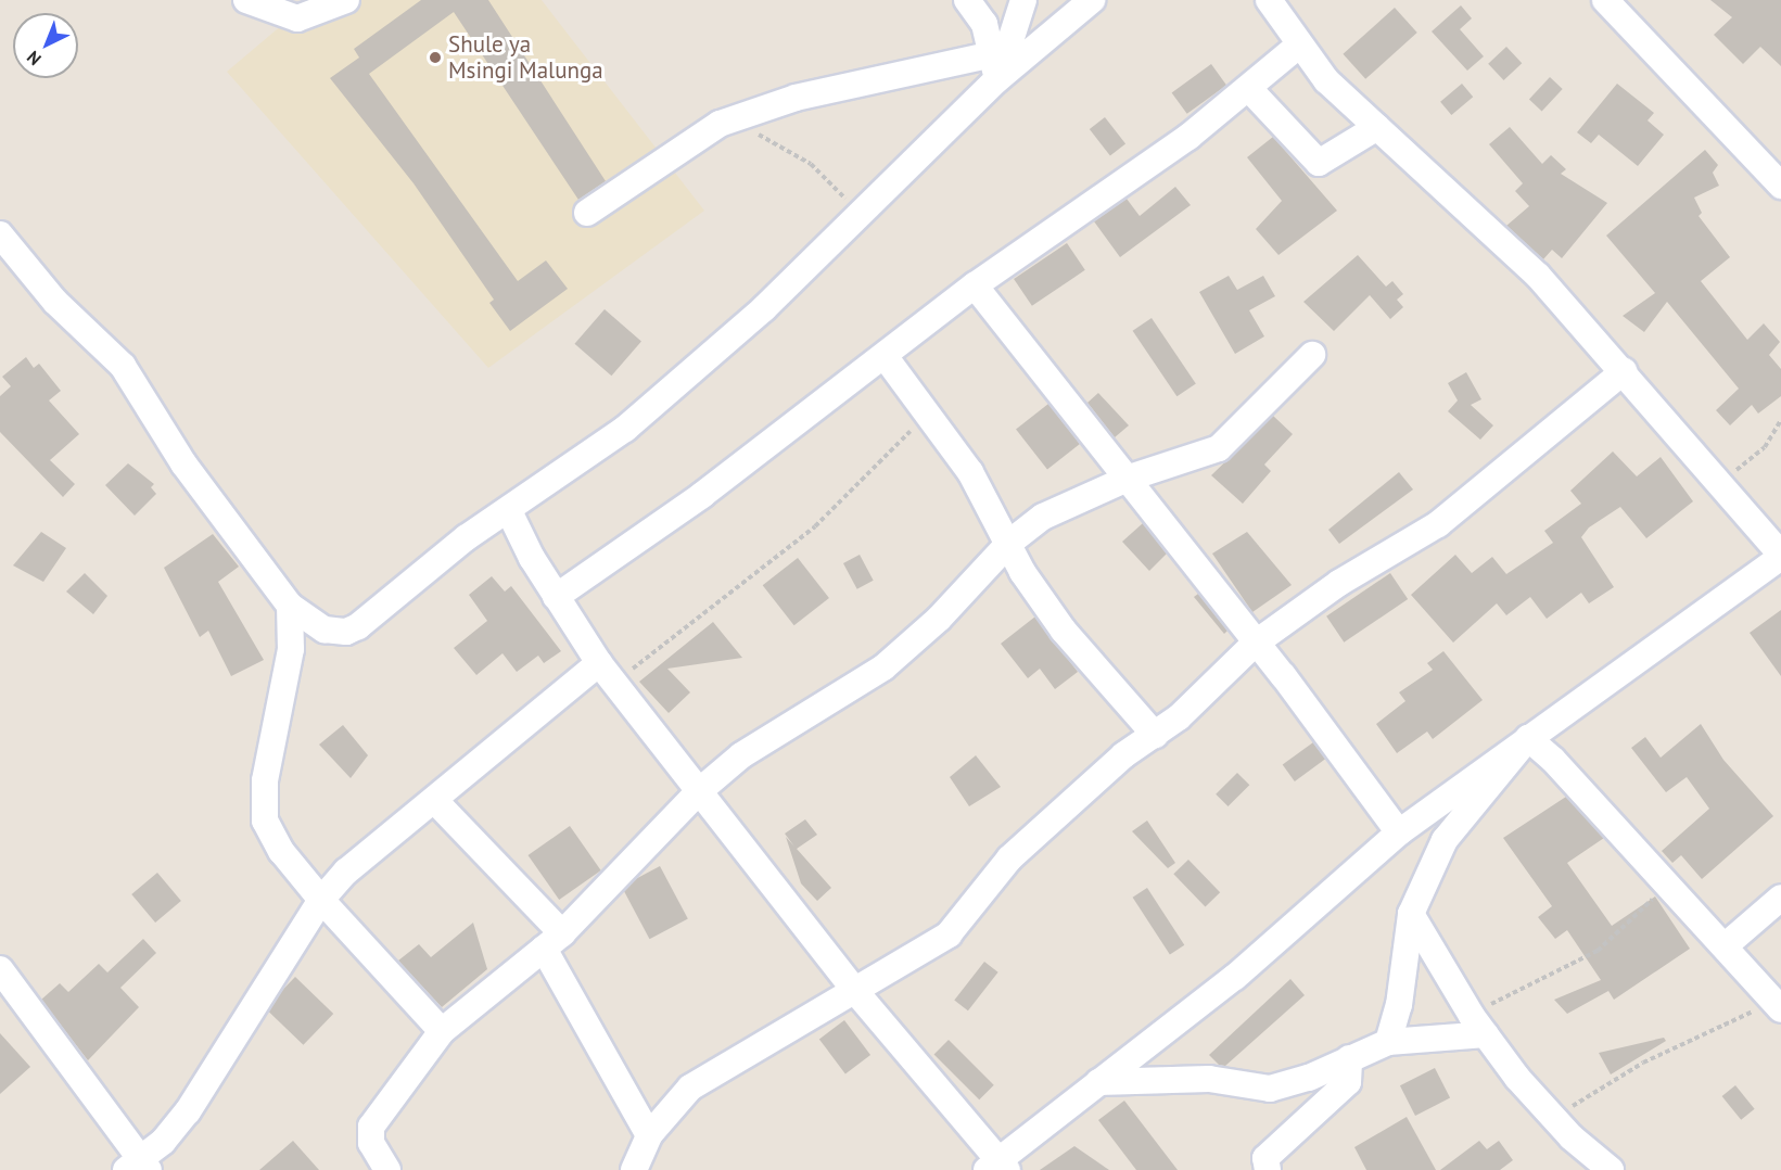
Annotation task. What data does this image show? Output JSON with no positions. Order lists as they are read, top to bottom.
{
  "places": ["Shule ya Msingi Malunga"],
  "north": "bottom left"
}
